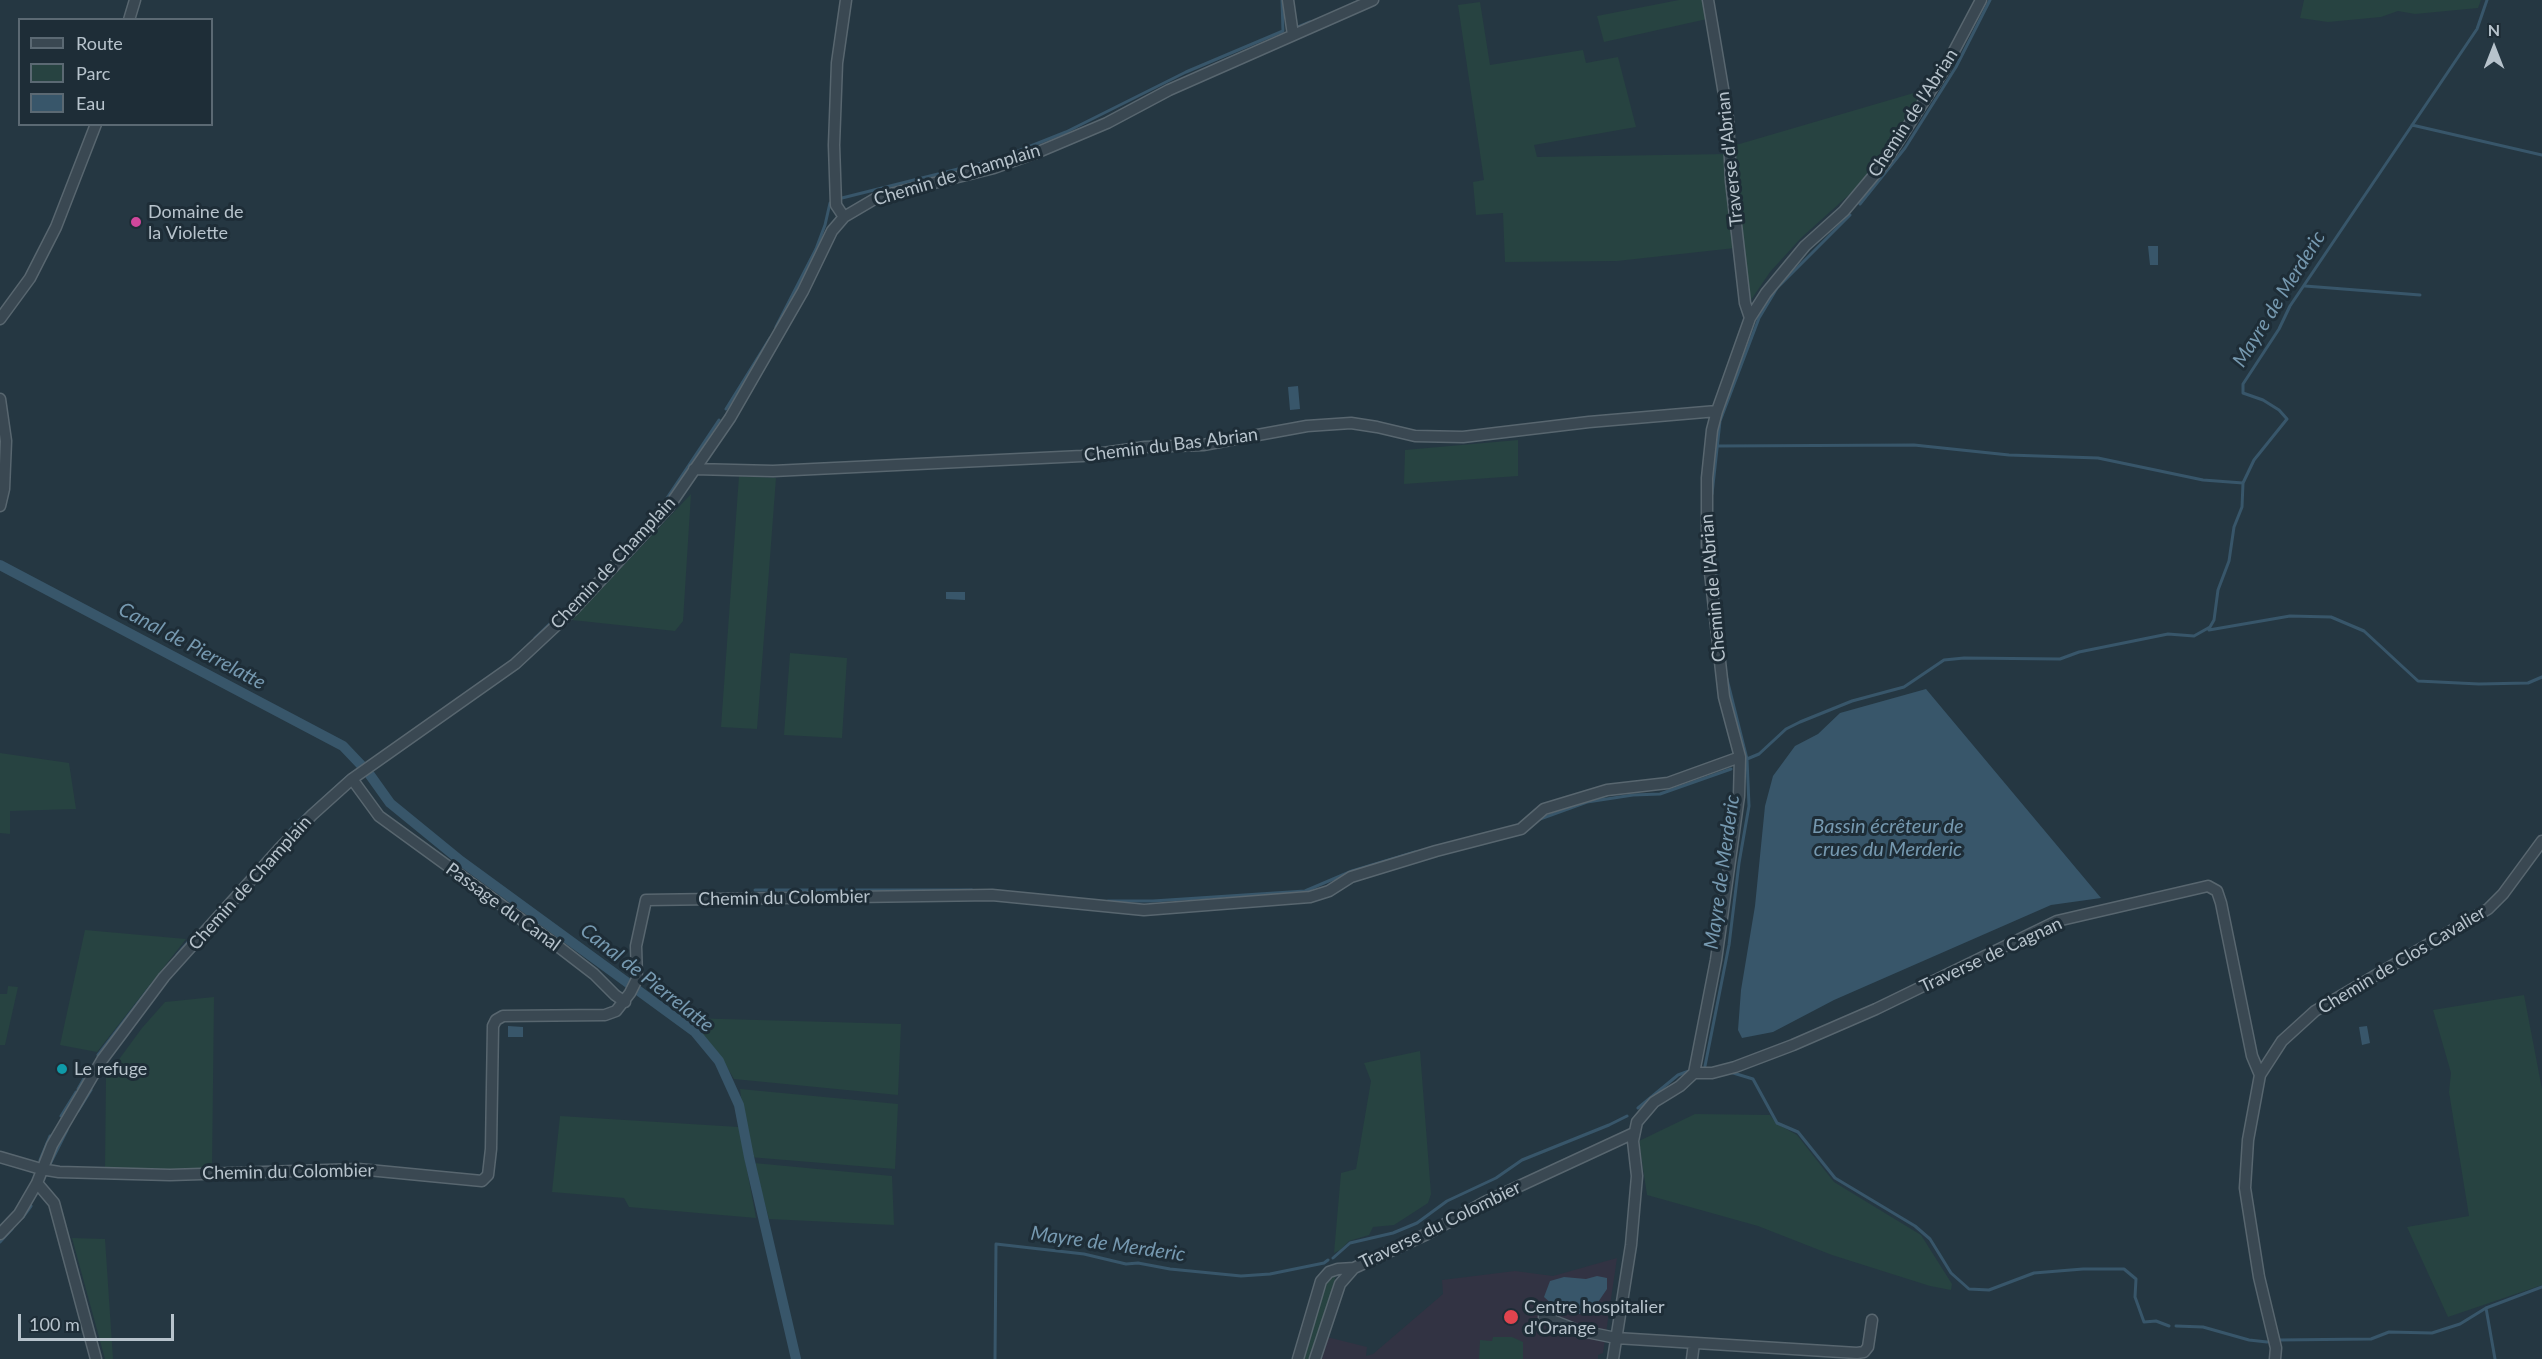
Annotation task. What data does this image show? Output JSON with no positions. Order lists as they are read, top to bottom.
{
  "streets": {
    "street": [
      "Chemin de l'Abrian",
      "Traverse d'Abrian",
      "Chemin de Champlain",
      "Chemin du Bas Abrian",
      "Chemin du Colombier",
      "Passage du Canal",
      "Traverse de Cagnan",
      "Chemin de Clos Cavalier",
      "Traverse du Colombier"
    ]
  },
  "crossings": [
    ["Chemin de l'Abrian", "Traverse d'Abrian"],
    ["Chemin de l'Abrian", "Chemin du Bas Abrian"],
    ["Chemin de l'Abrian", "Chemin du Colombier"],
    ["Chemin de l'Abrian", "Traverse de Cagnan"],
    ["Chemin de Champlain", "Chemin du Bas Abrian"],
    ["Chemin de Champlain", "Chemin du Colombier"],
    ["Chemin de Champlain", "Passage du Canal"],
    ["Chemin du Colombier", "Passage du Canal"],
    ["Traverse de Cagnan", "Chemin de Clos Cavalier"]
  ],
  "water": ["Mayre de Merderic", "Canal de Pierrelatte", "Bassin écrêteur de crues du Merderic"],
  "places": ["Domaine de la Violette", "Le refuge", "Centre hospitalier d'Orange"],
  "legend": ["Route", "Parc", "Eau"],
  "scale_bar": "100 m",
  "north": "top"
}
